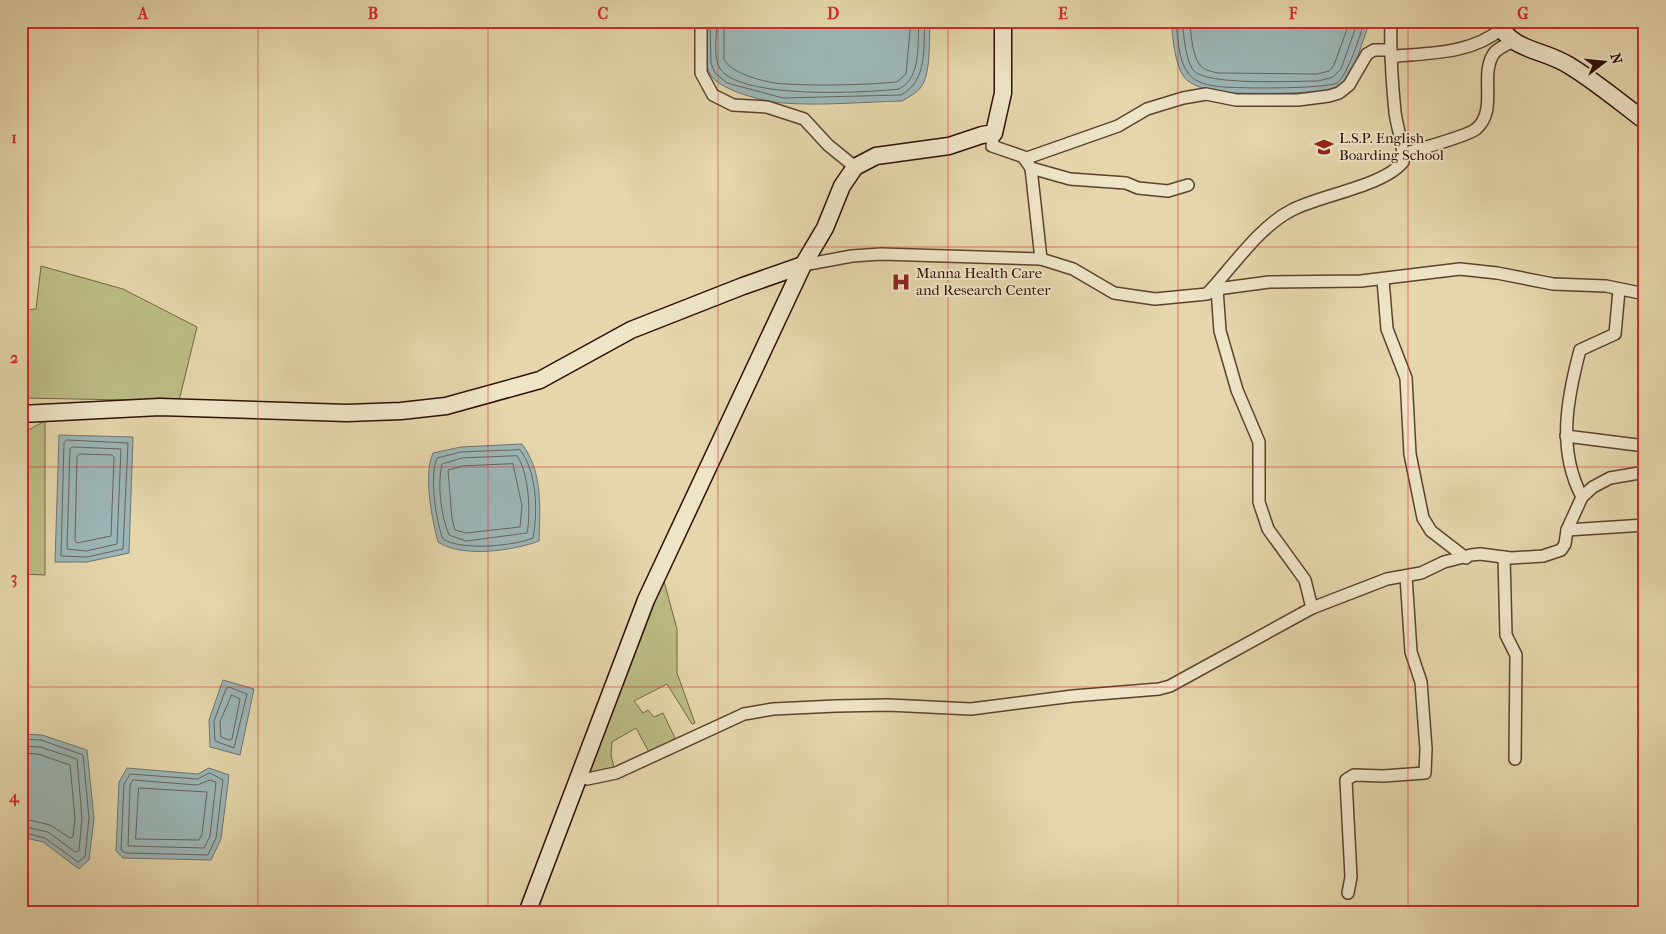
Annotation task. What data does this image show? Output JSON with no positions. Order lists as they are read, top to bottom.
{
  "places": {
    "school or university": ["L.S.P. English Boarding School"],
    "hospital": ["Manna Health Care and Research Center"]
  },
  "north": "right",
  "grid": {
    "columns": [
      "A",
      "B",
      "C",
      "D",
      "E",
      "F",
      "G"
    ],
    "rows": [
      "1",
      "2",
      "3",
      "4"
    ]
  }
}
